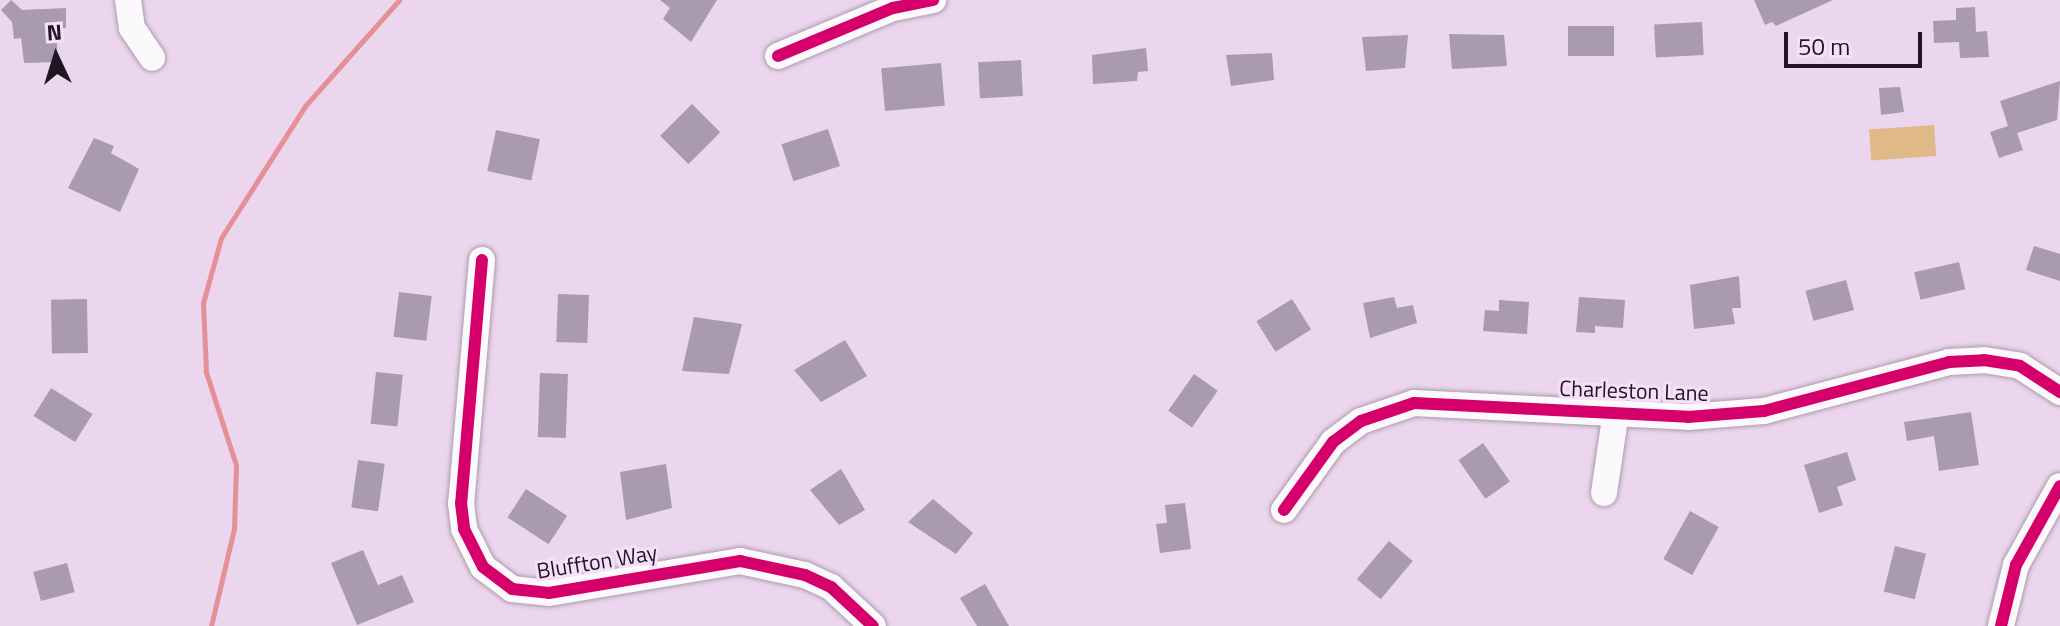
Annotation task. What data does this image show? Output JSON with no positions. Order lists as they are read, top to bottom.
{
  "streets": {
    "street": ["Charleston Lane", "Bluffton Way"]
  },
  "scale_bar": "50 m",
  "north": "top"
}
